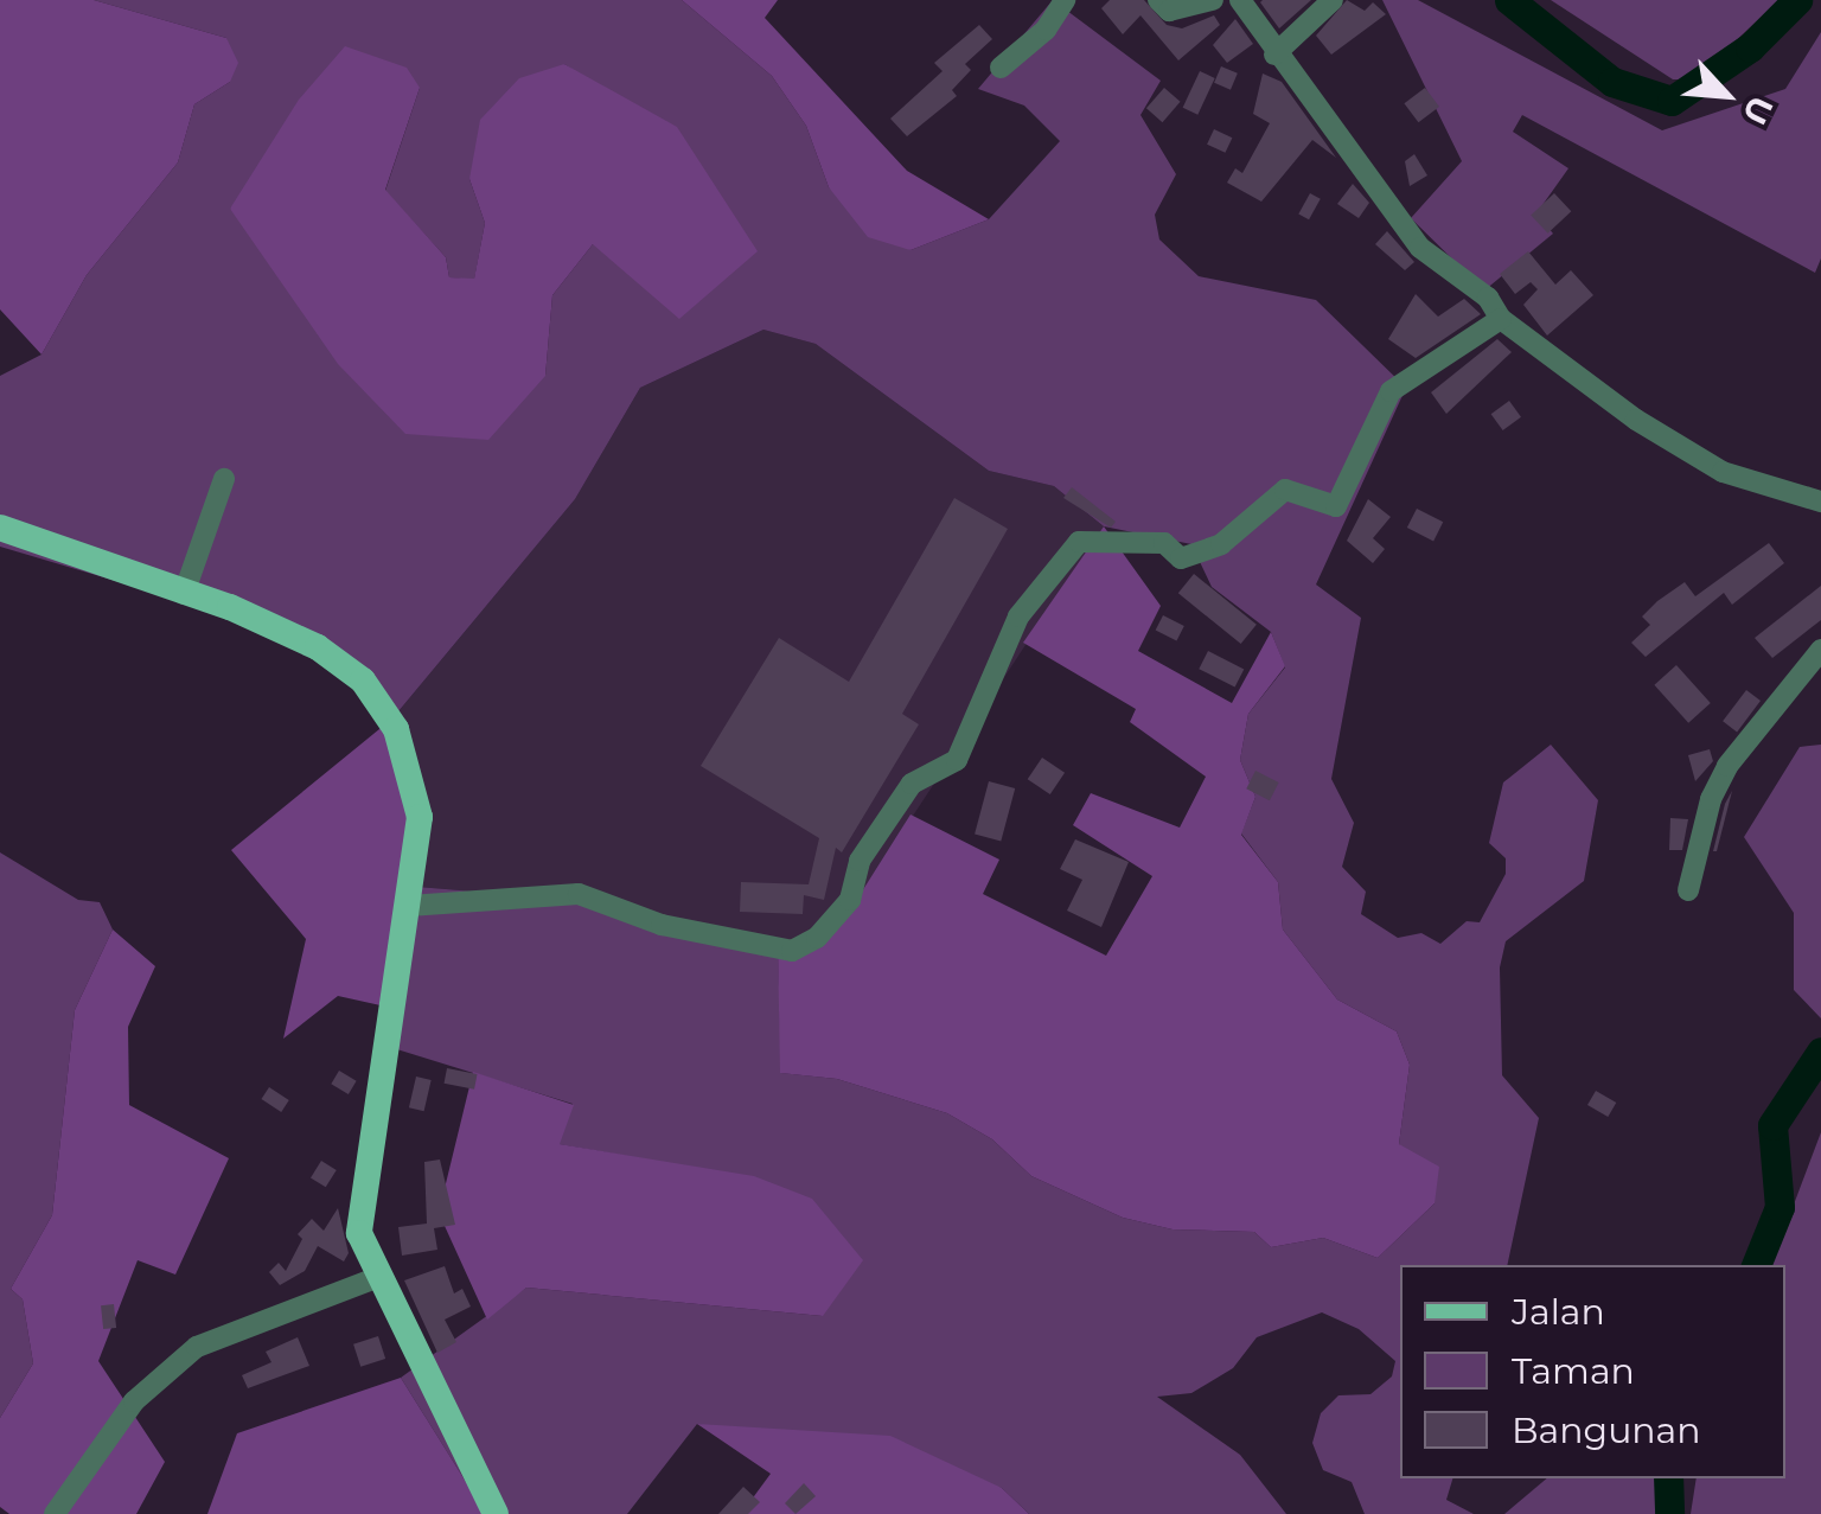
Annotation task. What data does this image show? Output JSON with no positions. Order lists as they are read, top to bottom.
{
  "legend": ["Jalan", "Taman", "Bangunan"],
  "north": "bottom right"
}
